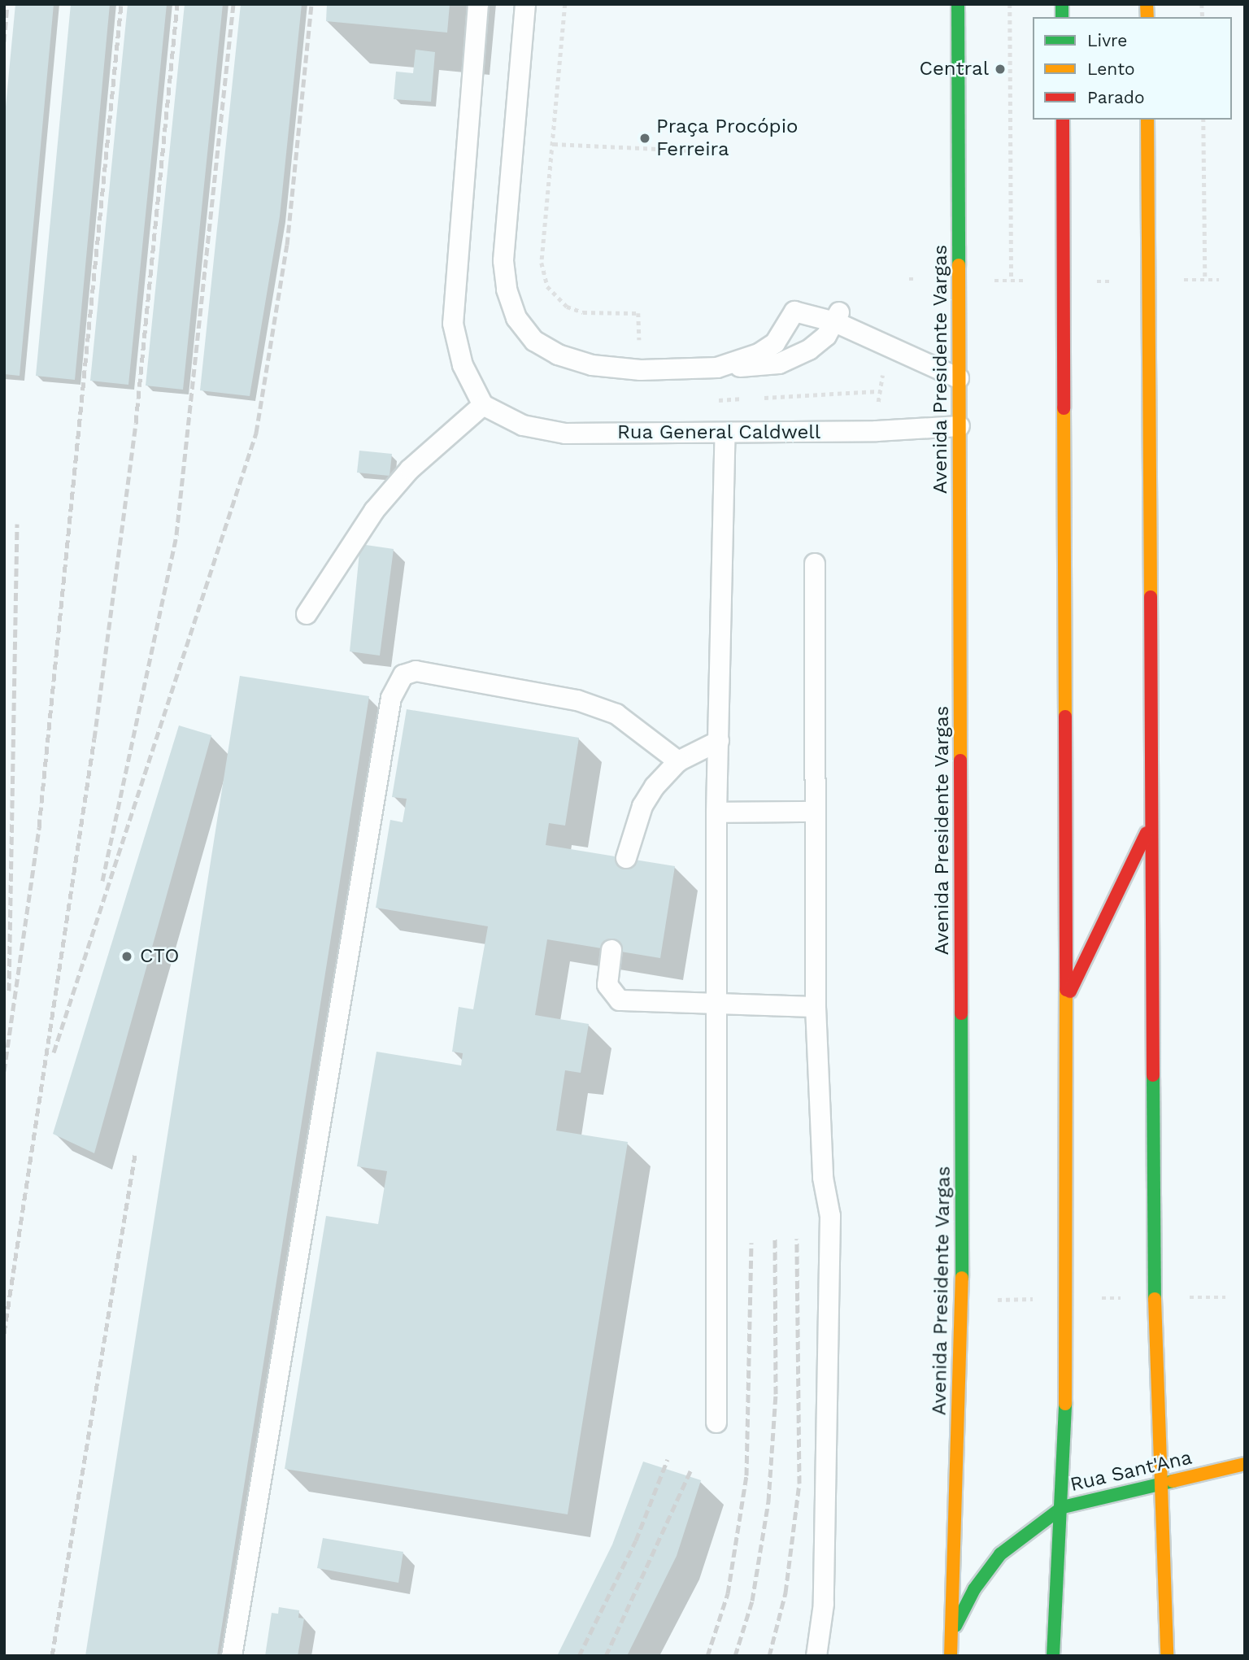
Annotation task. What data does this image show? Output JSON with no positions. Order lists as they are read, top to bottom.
{
  "streets": {
    "main road": ["Avenida Presidente Vargas", "Rua Sant'Ana"],
    "lane": ["Rua General Caldwell"]
  },
  "crossings": [
    ["Avenida Presidente Vargas", "Rua General Caldwell"],
    ["Avenida Presidente Vargas", "Rua Sant'Ana"]
  ],
  "places": ["Central", "Praça Procópio Ferreira", "CTO"],
  "legend": ["Livre", "Lento", "Parado"]
}
